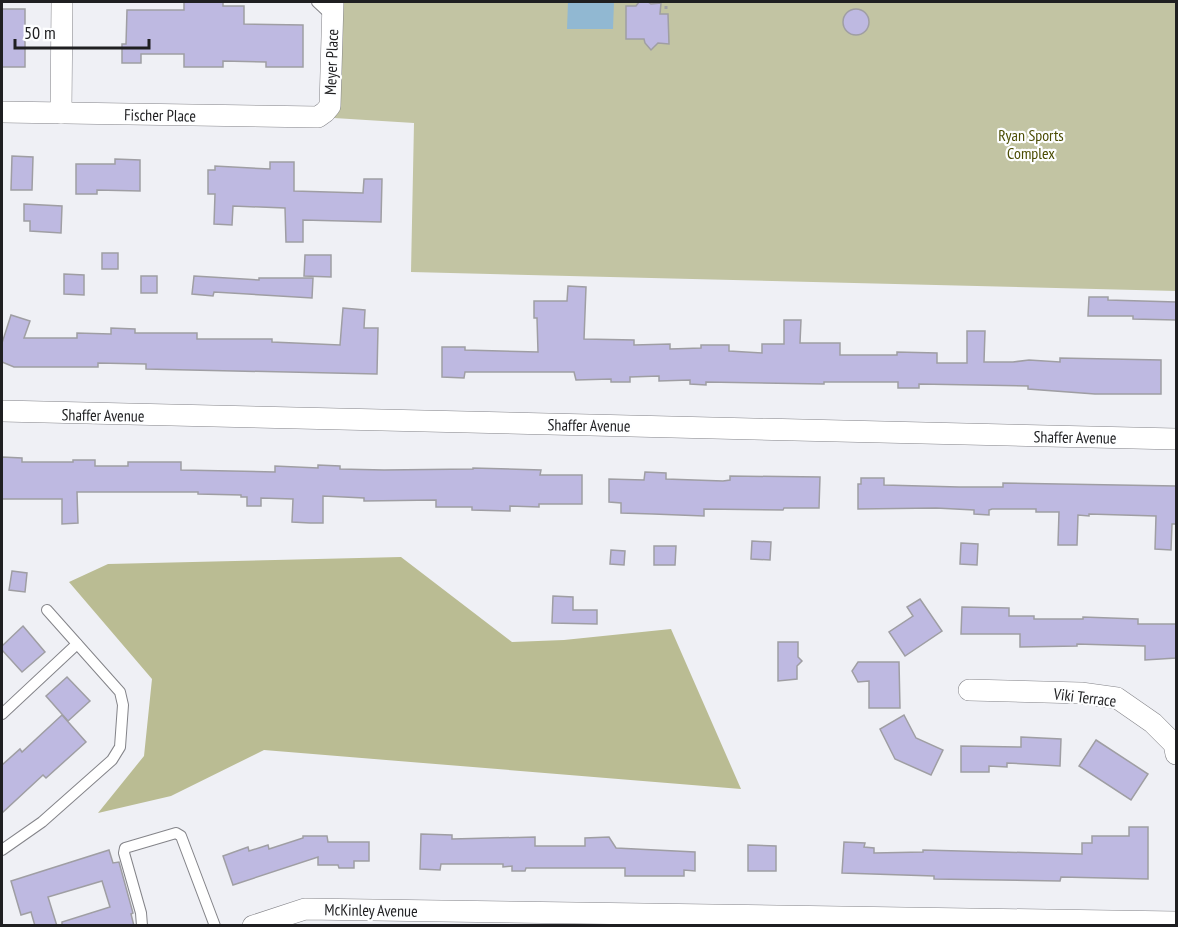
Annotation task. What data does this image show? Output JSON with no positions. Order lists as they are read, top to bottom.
{
  "streets": {
    "street": [
      "Meyer Place",
      "Fischer Place",
      "Shaffer Avenue",
      "Viki Terrace",
      "McKinley Avenue"
    ]
  },
  "crossings": [
    ["Meyer Place", "Fischer Place"]
  ],
  "parks": ["Ryan Sports Complex"],
  "scale_bar": "50 m"
}
